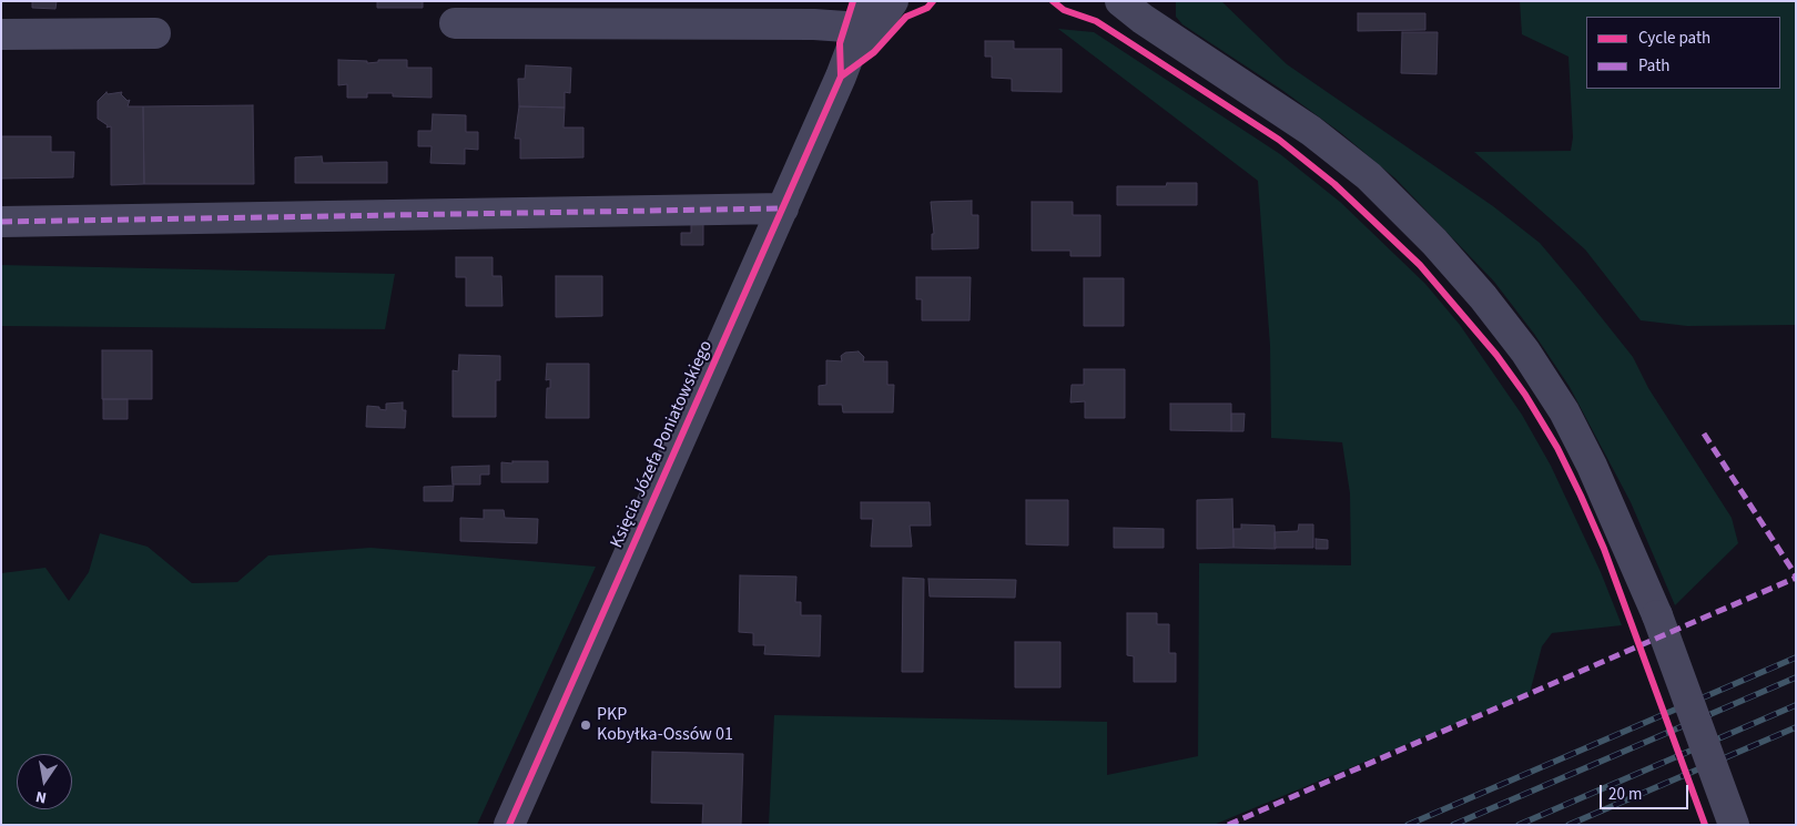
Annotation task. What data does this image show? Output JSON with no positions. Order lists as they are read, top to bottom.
{
  "streets": {
    "street": ["Księcia Józefa Poniatowskiego"]
  },
  "places": ["PKP Kobyłka-Ossów 01"],
  "legend": ["Cycle path", "Path"],
  "scale_bar": "20 m",
  "north": "bottom"
}
